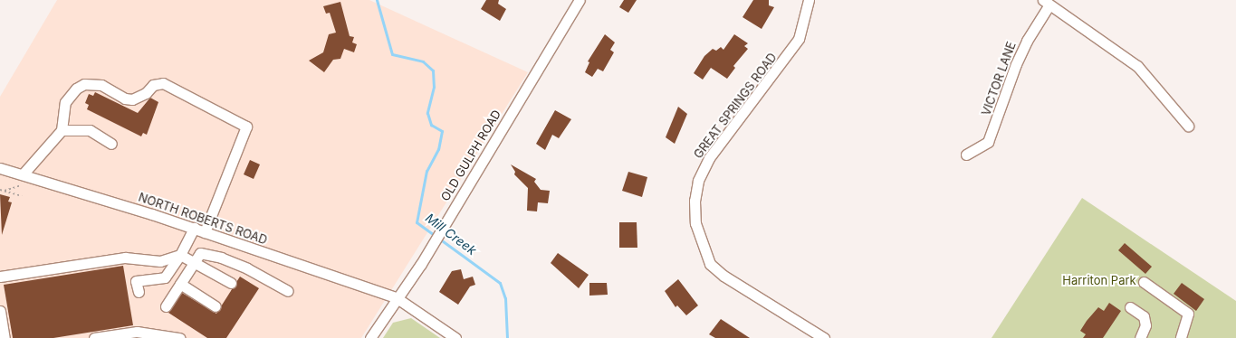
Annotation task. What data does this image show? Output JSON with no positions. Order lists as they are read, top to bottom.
{
  "streets": {
    "street": [
      "VICTOR LANE",
      "GREAT SPRINGS ROAD",
      "OLD GULPH ROAD",
      "NORTH ROBERTS ROAD"
    ]
  },
  "crossings": [
    ["OLD GULPH ROAD", "NORTH ROBERTS ROAD"]
  ],
  "water": ["Mill Creek"],
  "parks": ["Harriton Park"]
}
